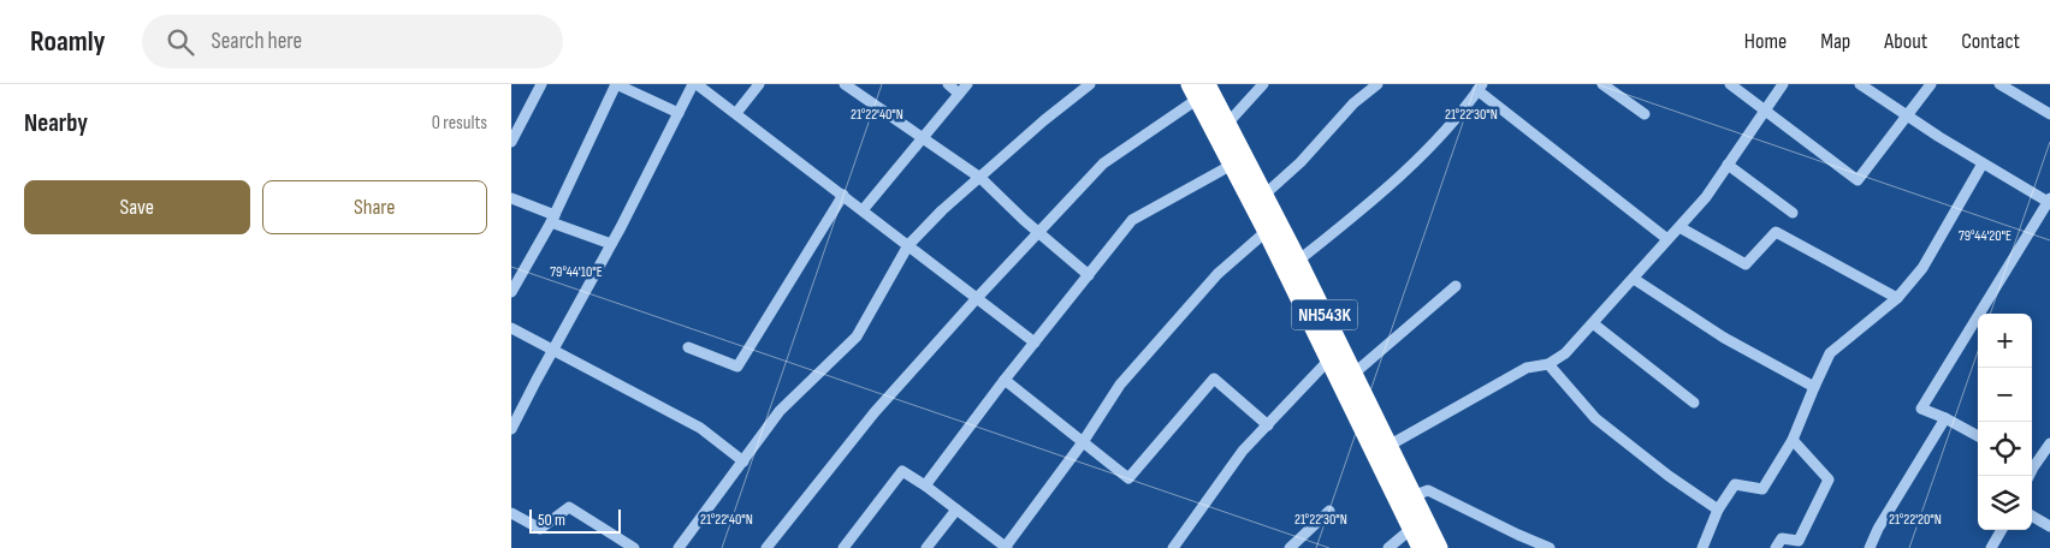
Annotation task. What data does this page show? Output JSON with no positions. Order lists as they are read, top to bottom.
{
  "streets": {
    "highway": ["NH543K"]
  },
  "scale_bar": "50 m",
  "page": {
    "header": "Roamly",
    "search": "Search here",
    "nav": [
      "Home",
      "Map",
      "About",
      "Contact"
    ],
    "heading": ["Nearby", "0 results"],
    "buttons": ["Save", "Share"],
    "map_buttons": ["+", "−"],
    "scale": "50 m"
  },
  "coordinates": [
    "21°22'40\"N",
    "21°22'30\"N",
    "79°44'20\"E",
    "79°44'10\"E",
    "21°22'20\"N"
  ]
}
